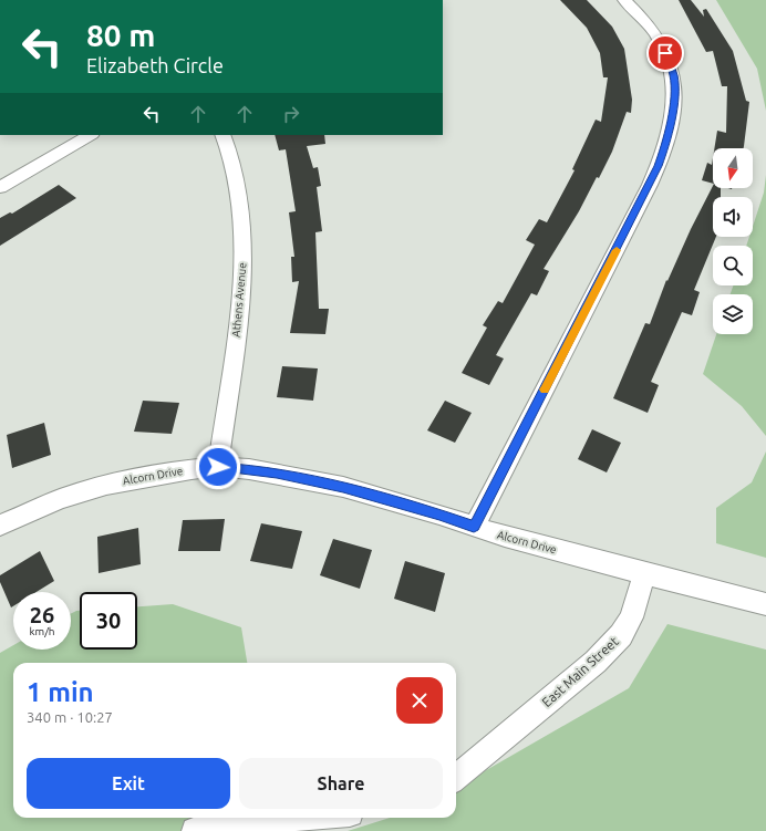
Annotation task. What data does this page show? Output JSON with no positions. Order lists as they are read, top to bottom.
{
  "streets": {
    "street": ["Athens Avenue", "Alcorn Drive", "East Main Street"]
  },
  "crossings": [
    ["Athens Avenue", "Alcorn Drive"],
    ["Alcorn Drive", "East Main Street"]
  ],
  "north": "bottom",
  "page": {
    "turn": ["80 m", "Elizabeth Circle"],
    "speed": "26 km/h",
    "limit": "30",
    "heading": ["1 min", "340 m · 10:27"],
    "buttons": ["Exit", "Share"]
  }
}
